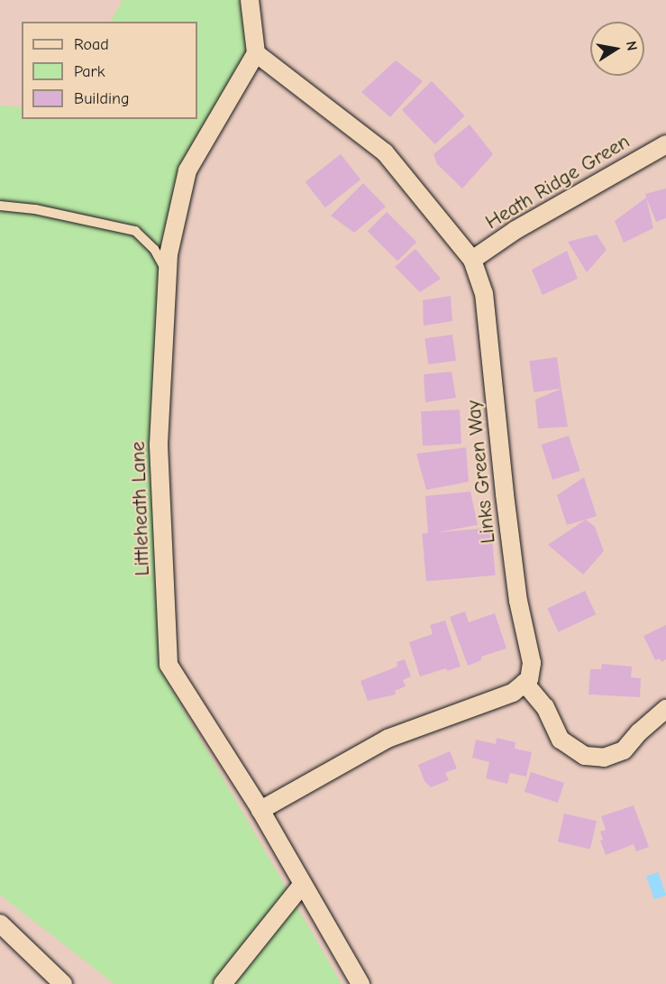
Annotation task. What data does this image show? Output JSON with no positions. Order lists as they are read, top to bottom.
{
  "streets": {
    "street": ["Heath Ridge Green", "Links Green Way", "Littleheath Lane"]
  },
  "crossings": [
    ["Heath Ridge Green", "Links Green Way"],
    ["Links Green Way", "Littleheath Lane"]
  ],
  "legend": ["Road", "Park", "Building"],
  "north": "right"
}
